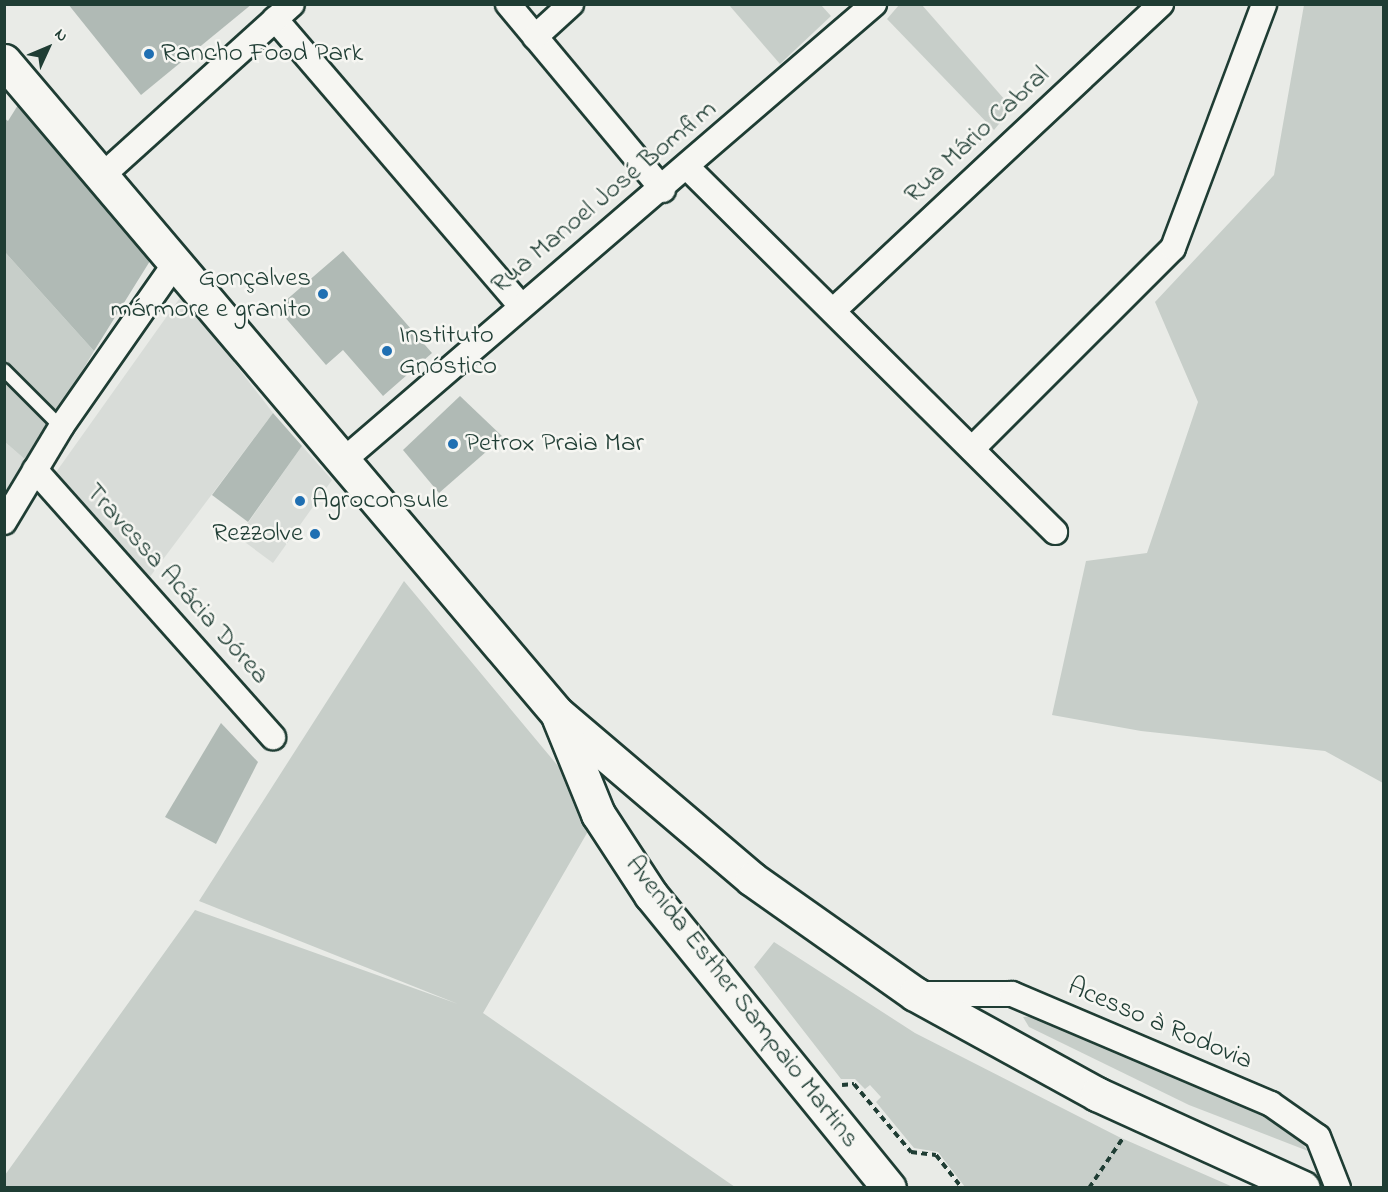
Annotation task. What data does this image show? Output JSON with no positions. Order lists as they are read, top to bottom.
{
  "streets": {
    "main road": ["Avenida Esther Sampaio Martins"],
    "street": [
      "Rua Mário Cabral",
      "Rua Manoel José Bomfim",
      "Travessa Acácia Dórea",
      "Acesso à Rodovia"
    ]
  },
  "places": [
    "Rancho Food Park",
    "Gonçalves mármore e granito",
    "Instituto Gnóstico",
    "Petrox Praia Mar",
    "Agroconsule",
    "Rezzolve"
  ],
  "north": "top right"
}
